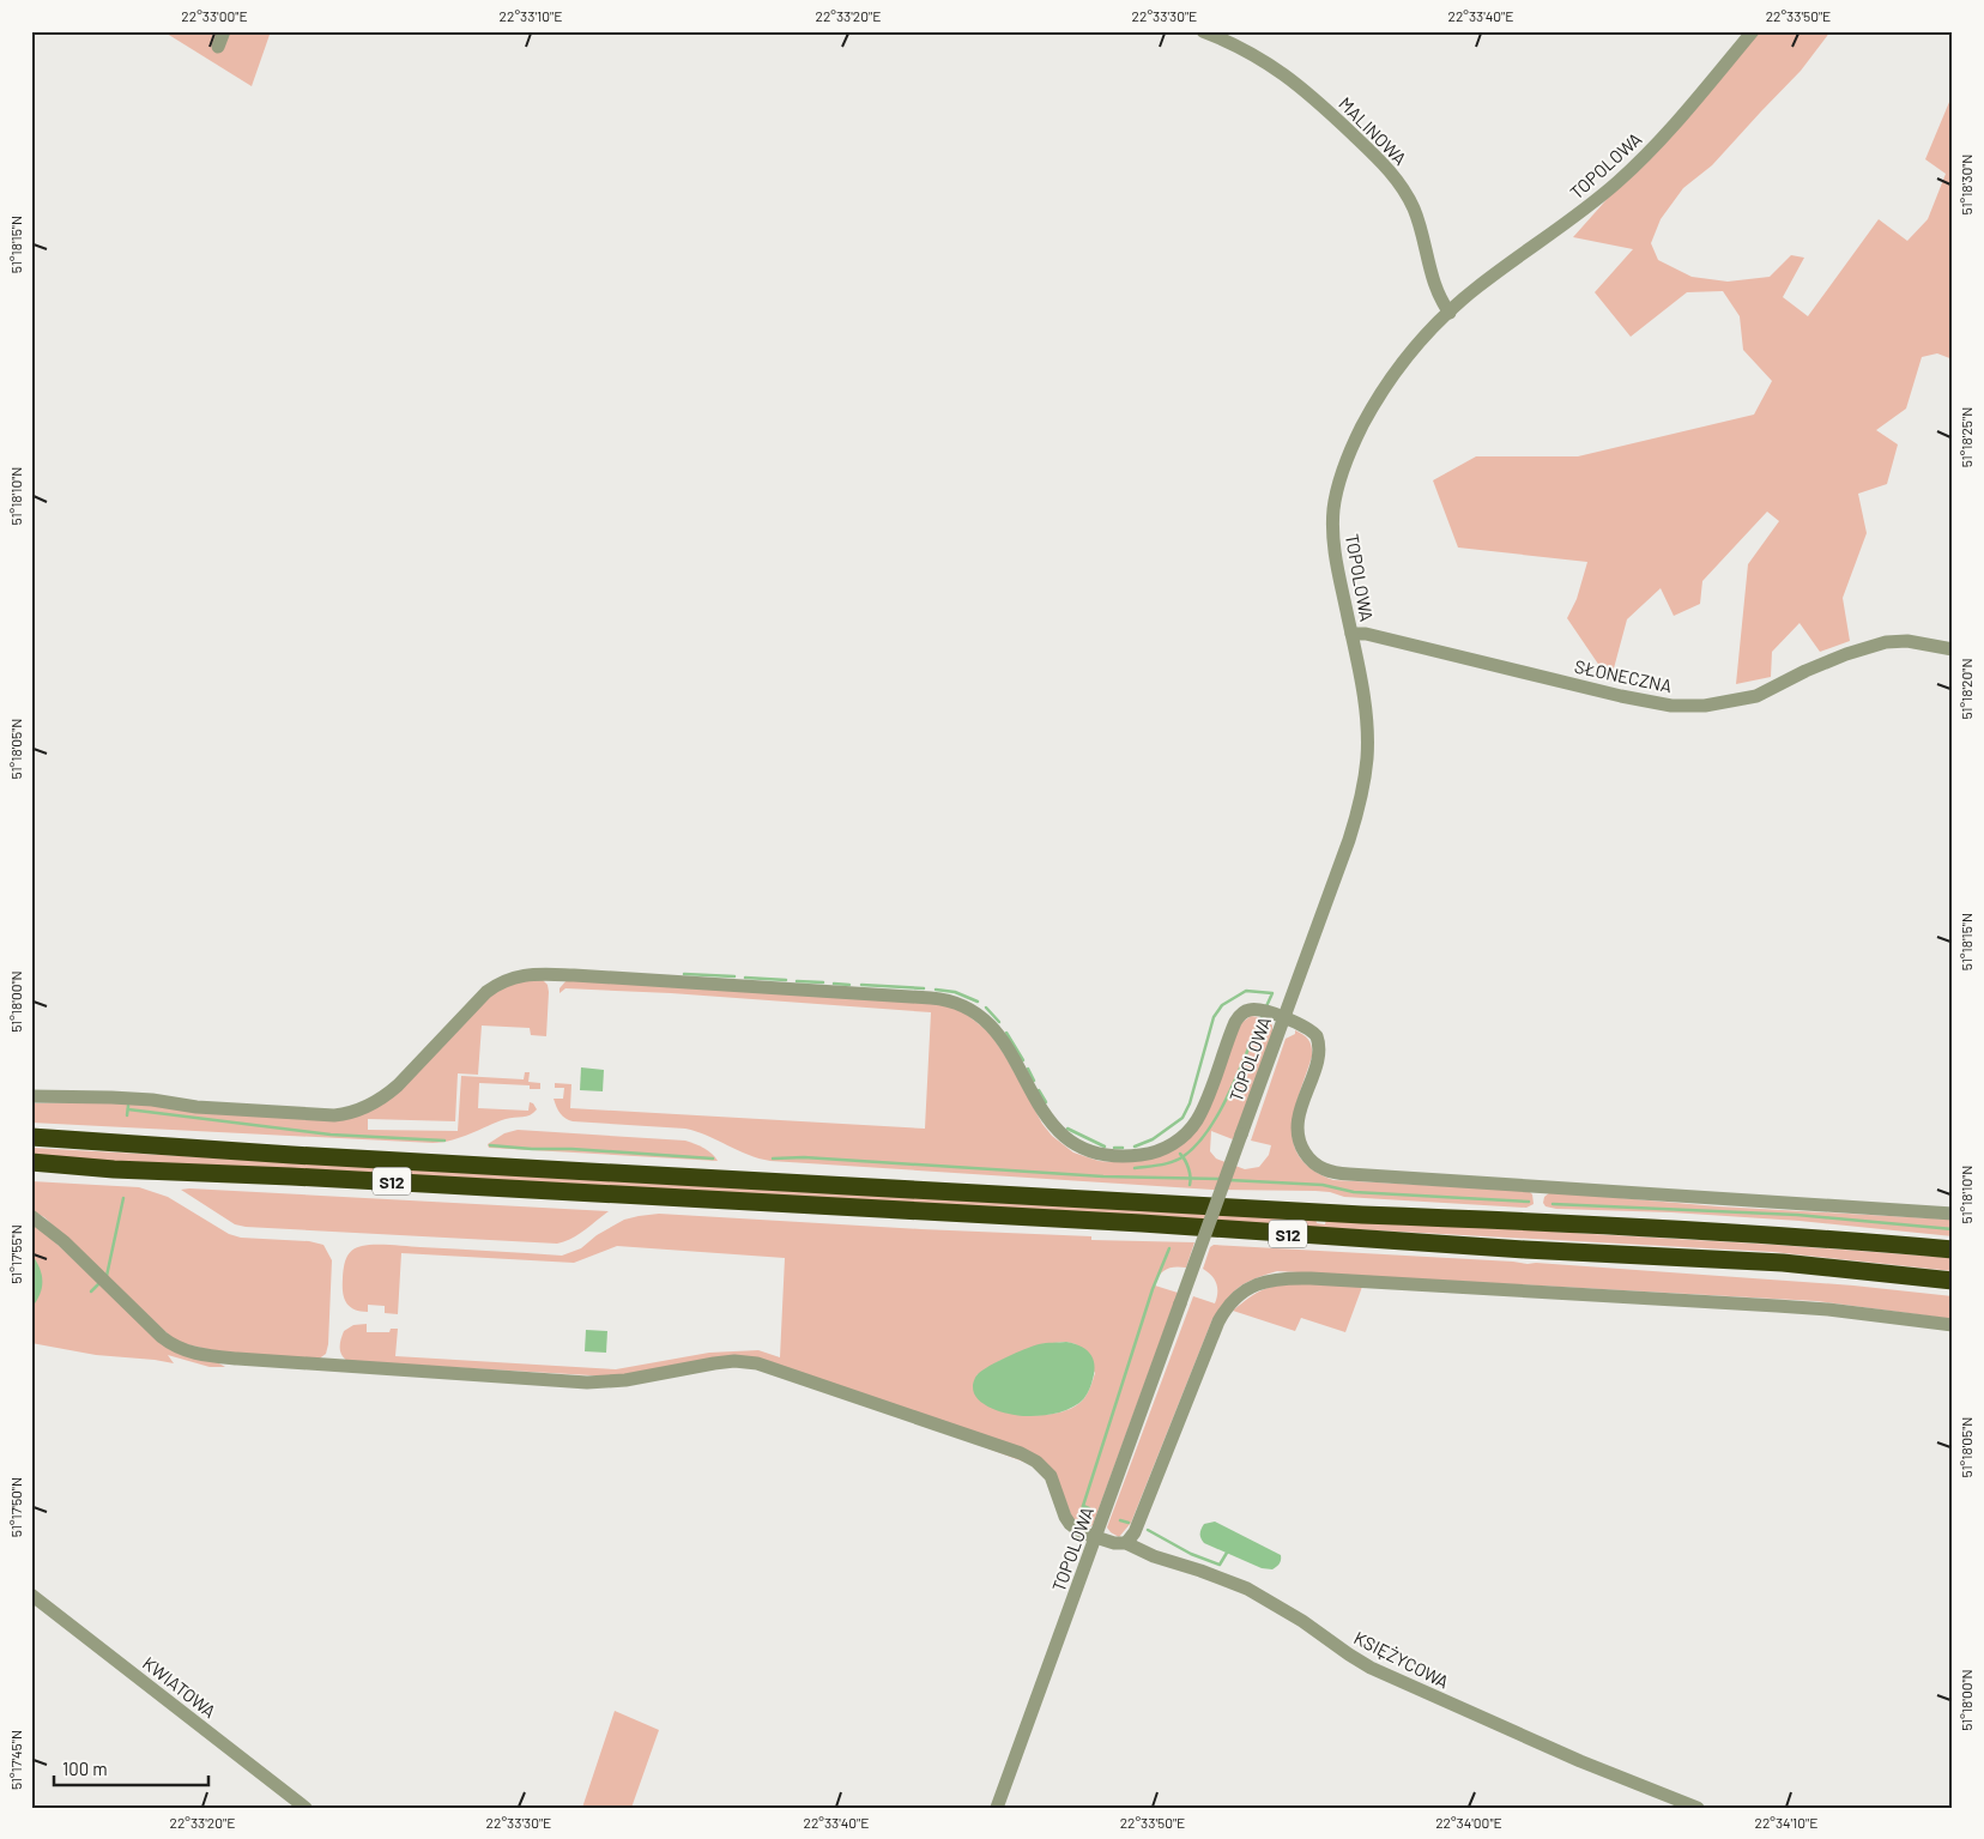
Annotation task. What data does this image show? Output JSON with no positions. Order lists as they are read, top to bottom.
{
  "streets": {
    "highway": ["S12"],
    "street": [
      "MALINOWA",
      "TOPOLOWA",
      "SŁONECZNA",
      "KSIĘŻYCOWA",
      "KWIATOWA"
    ]
  },
  "crossings": [
    ["MALINOWA", "TOPOLOWA"],
    ["TOPOLOWA", "SŁONECZNA"],
    ["TOPOLOWA", "KSIĘŻYCOWA"]
  ],
  "scale_bar": "100 m",
  "coordinates": [
    "22°33'00\"E",
    "22°33'10\"E",
    "22°33'20\"E",
    "22°33'30\"E",
    "22°33'40\"E",
    "22°33'50\"E",
    "51°18'30\"N",
    "51°18'15\"N",
    "51°18'25\"N",
    "51°18'10\"N",
    "51°18'20\"N",
    "51°18'05\"N",
    "51°18'00\"N",
    "51°17'55\"N",
    "51°17'50\"N",
    "51°17'45\"N",
    "22°34'00\"E",
    "22°34'10\"E"
  ]
}
